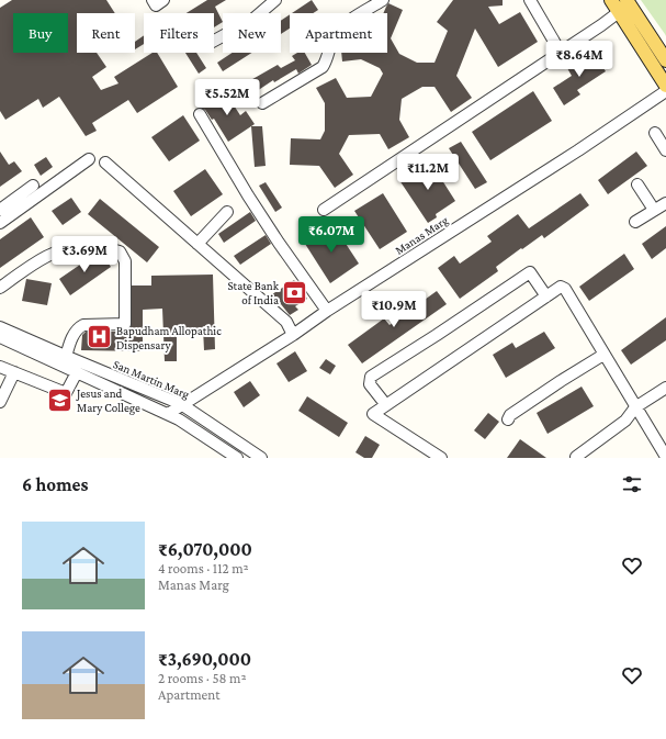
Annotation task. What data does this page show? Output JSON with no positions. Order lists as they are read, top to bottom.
{
  "streets": {
    "street": ["Manas Marg", "San Martin Marg"]
  },
  "crossings": [
    ["Manas Marg", "San Martin Marg"]
  ],
  "places": {
    "bank": ["State Bank of India"],
    "hospital": ["Bapudham Allopathic Dispensary"],
    "school or university": ["Jesus and Mary College"]
  },
  "page": {
    "chip": [
      "Buy",
      "Rent",
      "Filters",
      "New",
      "Apartment"
    ],
    "price": [
      "₹8.64M",
      "₹5.52M",
      "₹11.2M",
      "₹6.07M",
      "₹3.69M",
      "₹10.9M"
    ],
    "heading": "6 homes",
    "list": [
      {
        "name": "₹6,070,000",
        "note": "4 rooms · 112 m² · Manas Marg"
      },
      {
        "name": "₹3,690,000",
        "note": "2 rooms · 58 m² · Apartment"
      }
    ]
  }
}
